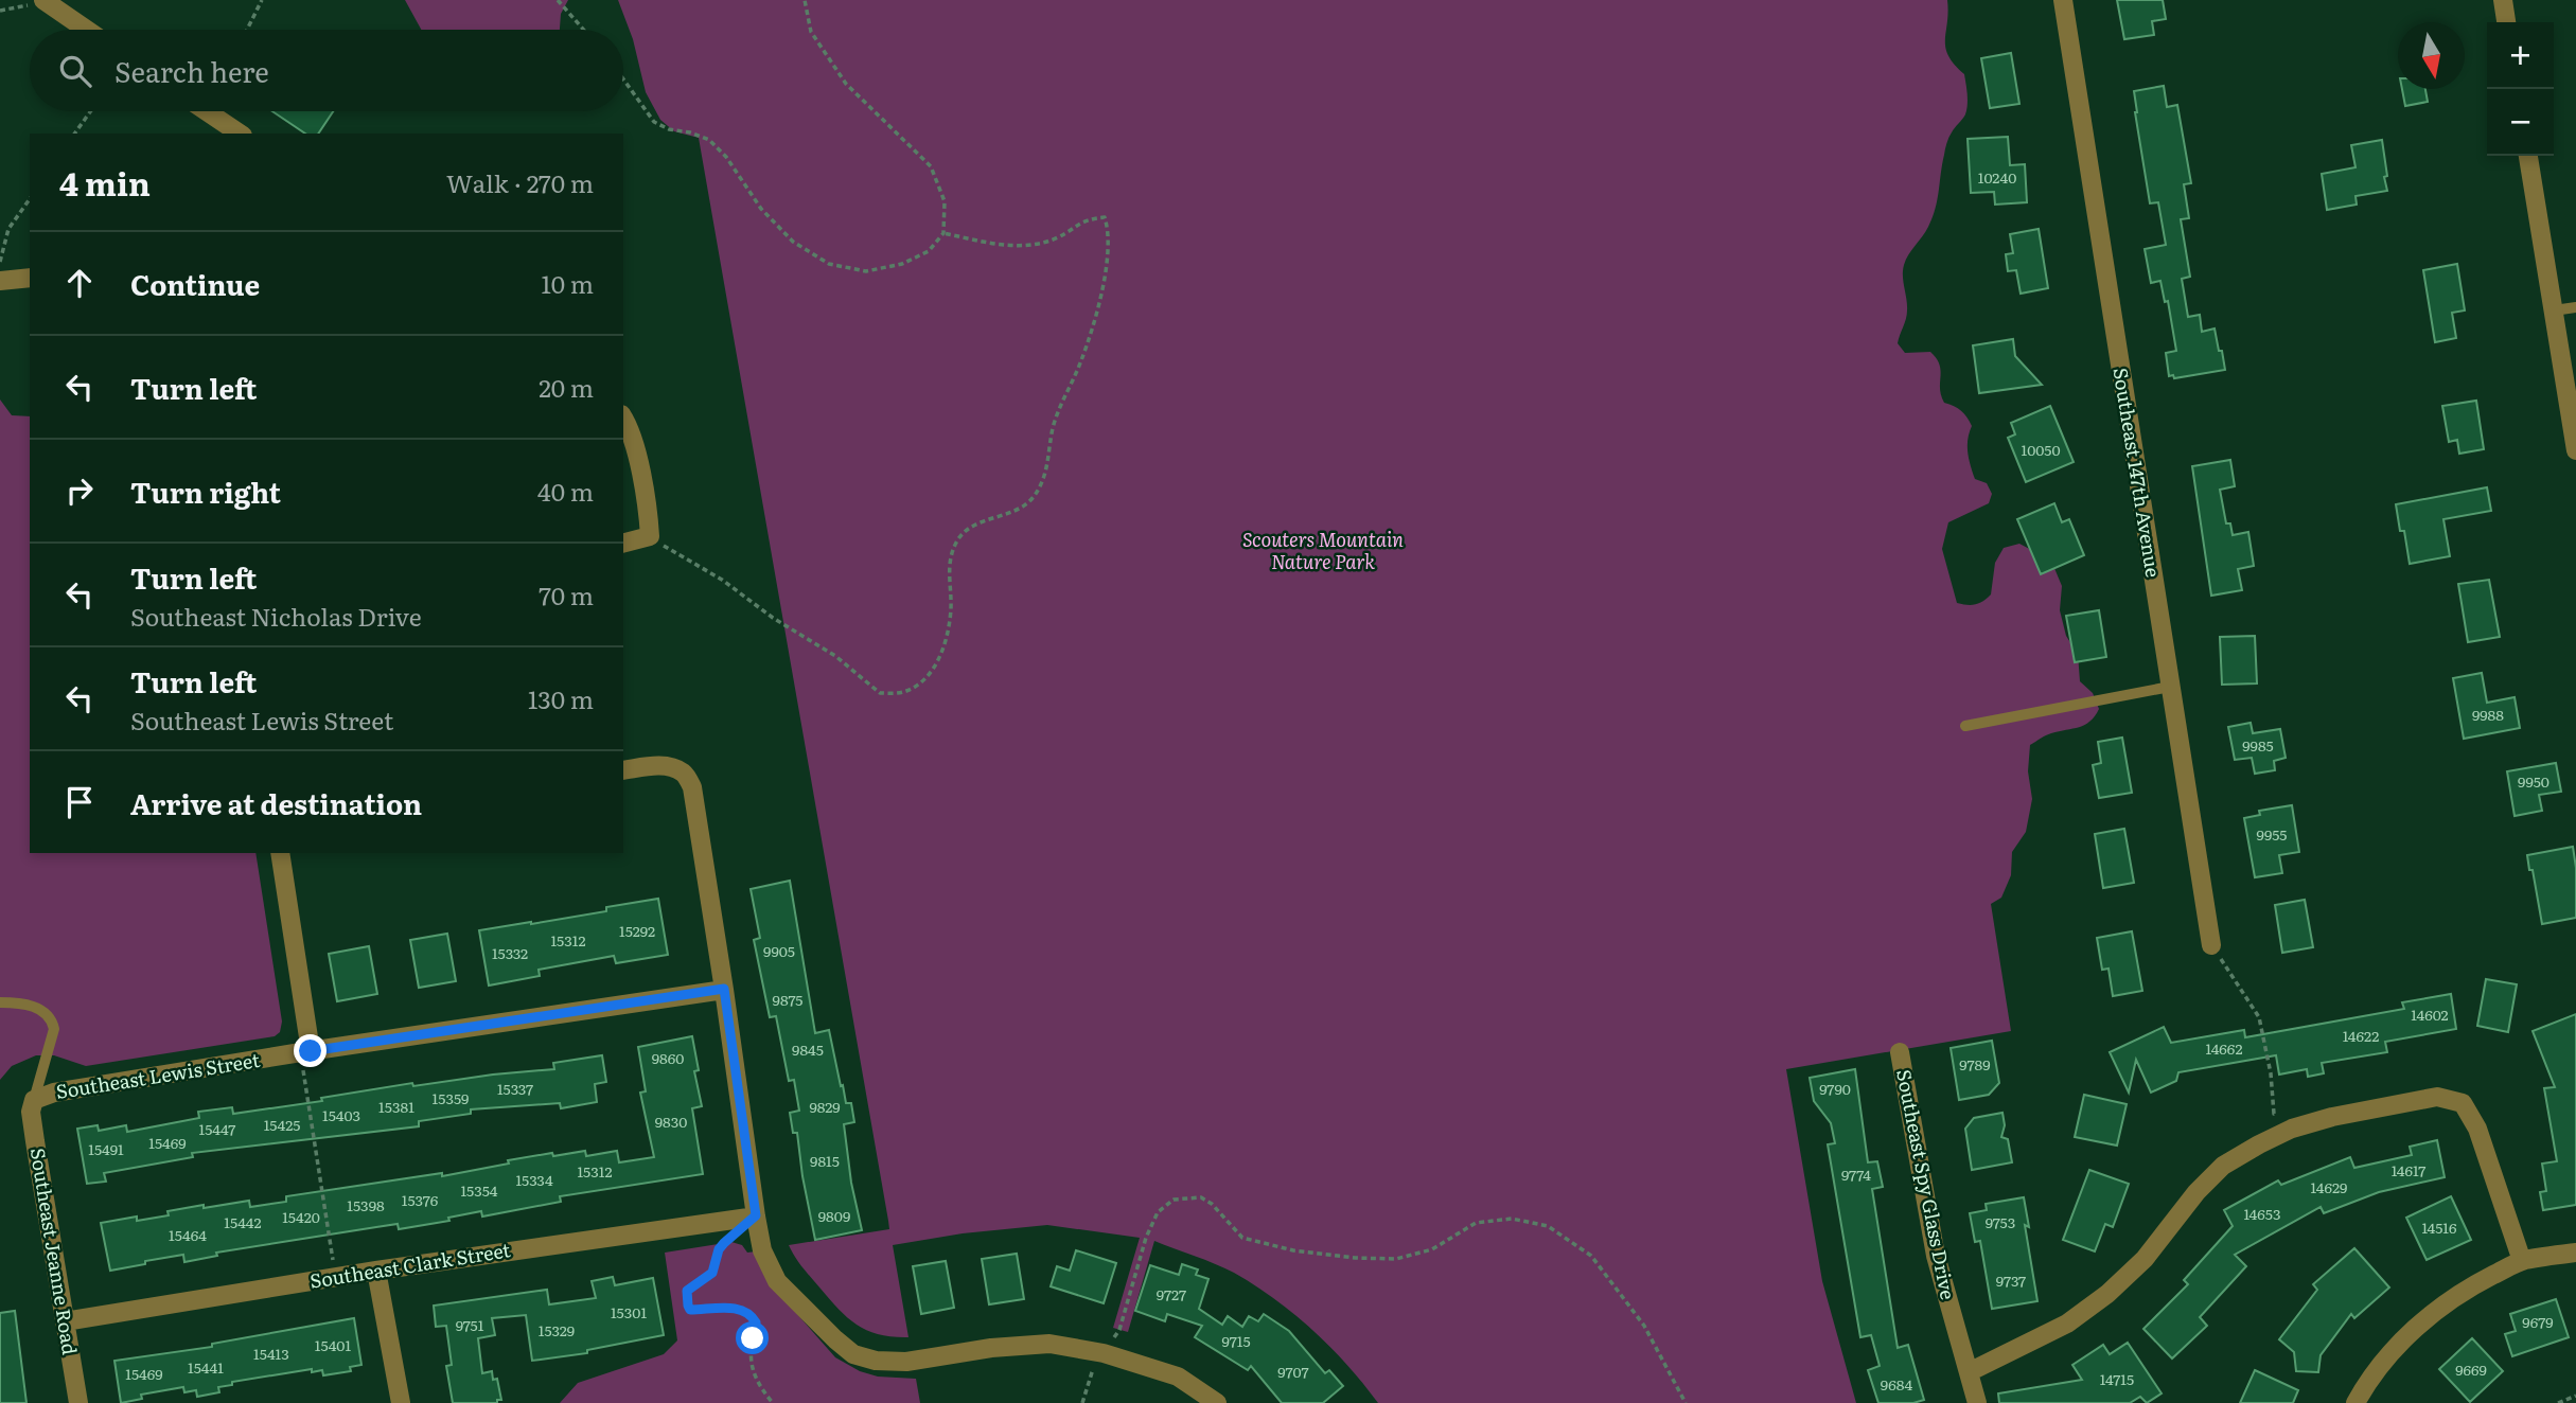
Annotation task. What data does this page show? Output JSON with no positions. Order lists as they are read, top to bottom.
{
  "streets": {
    "street": [
      "Southeast 147th Avenue",
      "Southeast Lewis Street",
      "Southeast Spy Glass Drive",
      "Southeast Jeanne Road",
      "Southeast Clark Street"
    ]
  },
  "crossings": [
    ["Southeast Lewis Street", "Southeast Jeanne Road"],
    ["Southeast Jeanne Road", "Southeast Clark Street"]
  ],
  "parks": ["Scouters Mountain Nature Park"],
  "house_numbers": [
    "10240",
    "10050",
    "9988",
    "9985",
    "9950",
    "9955",
    "15292",
    "15312",
    "9905",
    "15332",
    "9875",
    "14602",
    "14622",
    "14662",
    "9845",
    "9860",
    "9789",
    "15337",
    "9790",
    "15359",
    "15381",
    "9829",
    "15403",
    "9830",
    "15425",
    "15447",
    "15469",
    "15491",
    "9815",
    "14617",
    "15312",
    "9774",
    "15334",
    "14629",
    "15354",
    "15376",
    "15398",
    "14653",
    "9809",
    "15420",
    "15442",
    "9753",
    "14516",
    "15464",
    "9737",
    "9727",
    "15301",
    "9679",
    "9751",
    "15329",
    "9715",
    "15401",
    "15413",
    "15441",
    "9669",
    "9707",
    "15469",
    "14715",
    "9684"
  ],
  "north": "bottom",
  "page": {
    "map_buttons": ["+", "−"],
    "search": "Search here",
    "heading": ["4 min", "Walk · 270 m"],
    "list": [
      ["Continue", "10 m"],
      ["Turn left", "20 m"],
      ["Turn right", "40 m"],
      ["Turn left", "Southeast Nicholas Drive", "70 m"],
      ["Turn left", "Southeast Lewis Street", "130 m"],
      "Arrive at destination"
    ]
  }
}
